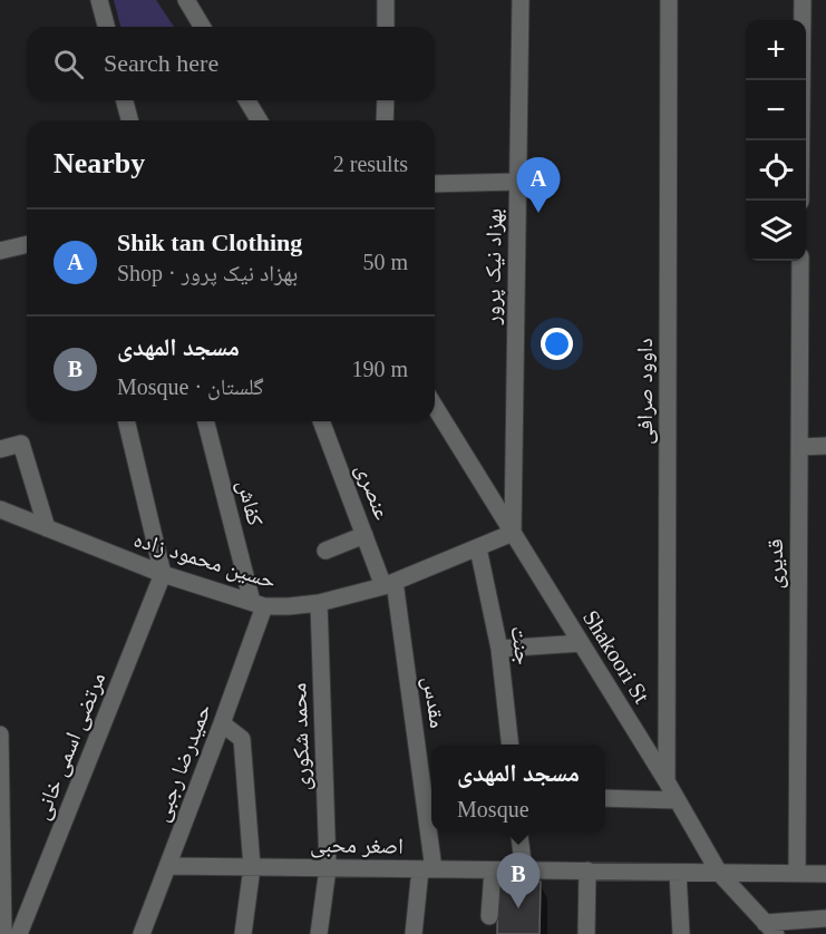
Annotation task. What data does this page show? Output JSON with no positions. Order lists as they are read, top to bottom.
{
  "streets": {
    "street": [
      "بهزاد نیک پرور",
      "داوود صرافی",
      "عنصری",
      "کفاش",
      "حسین محمود زاده",
      "قدیری",
      "جنت",
      "Shakoori St",
      "مقدس",
      "محمد شکوری",
      "مرتضی اسمی خانی",
      "حمیدرضا رجبی",
      "اصغر محبی"
    ]
  },
  "crossings": [
    ["بهزاد نیک پرور", "حسین محمود زاده"],
    ["بهزاد نیک پرور", "Shakoori St"],
    ["داوود صرافی", "Shakoori St"],
    ["عنصری", "حسین محمود زاده"],
    ["عنصری", "مقدس"],
    ["کفاش", "حسین محمود زاده"],
    ["کفاش", "حمیدرضا رجبی"],
    ["حسین محمود زاده", "جنت"],
    ["حسین محمود زاده", "Shakoori St"],
    ["حسین محمود زاده", "مقدس"],
    ["حسین محمود زاده", "محمد شکوری"],
    ["حسین محمود زاده", "مرتضی اسمی خانی"],
    ["حسین محمود زاده", "حمیدرضا رجبی"],
    ["قدیری", "اصغر محبی"],
    ["Shakoori St", "اصغر محبی"],
    ["مقدس", "اصغر محبی"],
    ["محمد شکوری", "اصغر محبی"],
    ["حمیدرضا رجبی", "اصغر محبی"]
  ],
  "page": {
    "map_buttons": ["+", "−"],
    "search": "Search here",
    "heading": ["Nearby", "2 results"],
    "pins": ["A", "B"],
    "list": [
      {
        "mark": "A",
        "name": "Shik tan Clothing",
        "note": "Shop · بهزاد نیک پرور",
        "value": "50 m"
      },
      {
        "mark": "B",
        "name": "مسجد المهدی",
        "note": "Mosque · گلستان",
        "value": "190 m"
      }
    ],
    "popup": ["مسجد المهدی", "Mosque"]
  }
}
